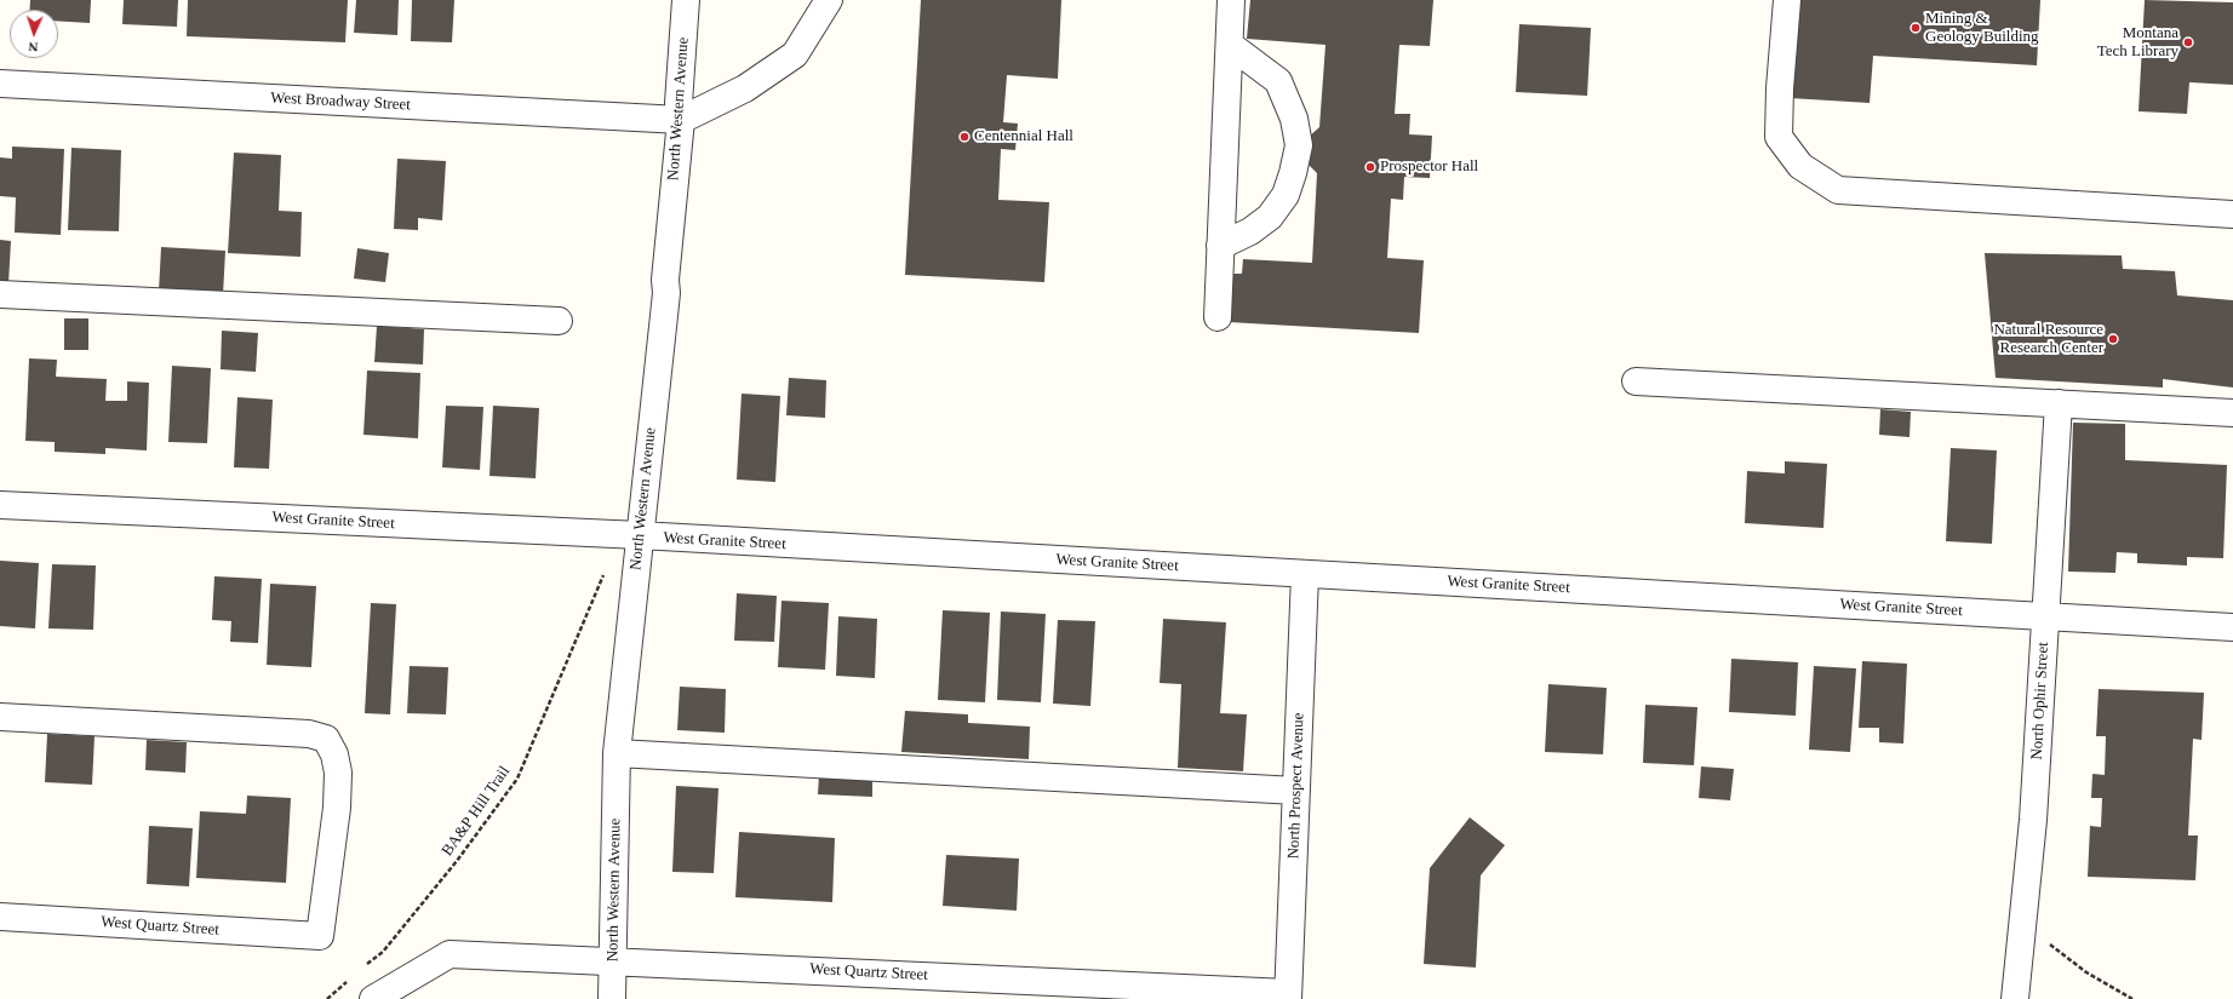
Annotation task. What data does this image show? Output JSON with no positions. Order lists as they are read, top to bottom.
{
  "streets": {
    "street": [
      "West Broadway Street",
      "North Western Avenue",
      "West Granite Street",
      "North Ophir Street",
      "North Prospect Avenue",
      "West Quartz Street"
    ],
    "path": ["BA&P Hill Trail"]
  },
  "crossings": [
    ["West Broadway Street", "North Western Avenue"],
    ["North Western Avenue", "West Granite Street"],
    ["North Western Avenue", "West Quartz Street"],
    ["West Granite Street", "North Ophir Street"],
    ["West Granite Street", "North Prospect Avenue"],
    ["North Prospect Avenue", "West Quartz Street"]
  ],
  "places": [
    "Mining & Geology Building",
    "Montana Tech Library",
    "Centennial Hall",
    "Prospector Hall",
    "Natural Resource Research Center"
  ],
  "north": "bottom"
}
